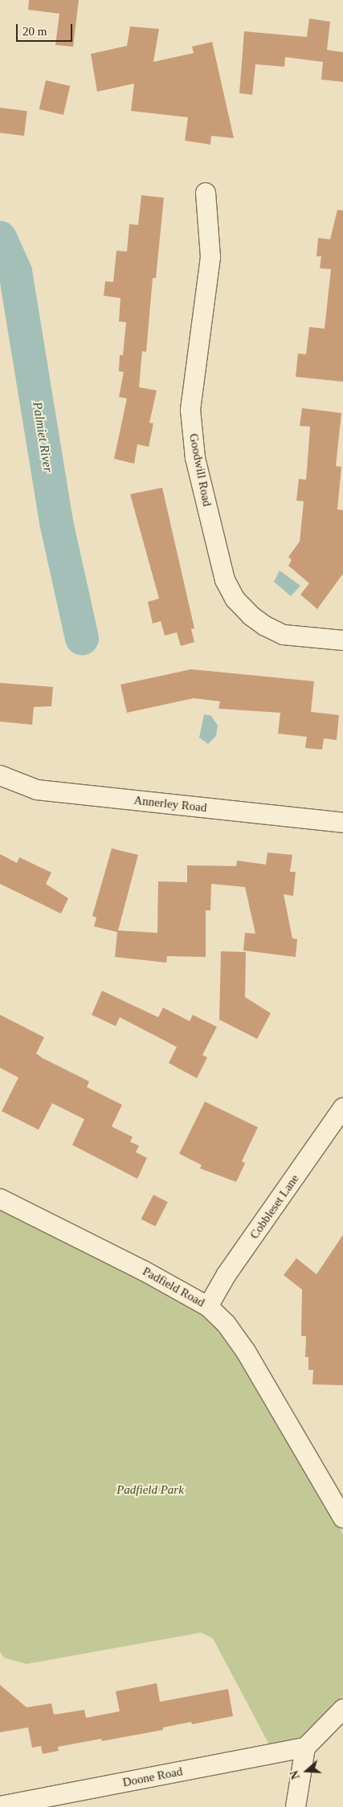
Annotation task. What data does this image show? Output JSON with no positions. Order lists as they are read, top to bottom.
{
  "streets": {
    "street": [
      "Goodwill Road",
      "Annerley Road",
      "Cobbleset Lane",
      "Padfield Road",
      "Doone Road"
    ]
  },
  "crossings": [
    ["Cobbleset Lane", "Padfield Road"]
  ],
  "water": ["Palmiet River"],
  "parks": ["Padfield Park"],
  "scale_bar": "20 m",
  "north": "left"
}
